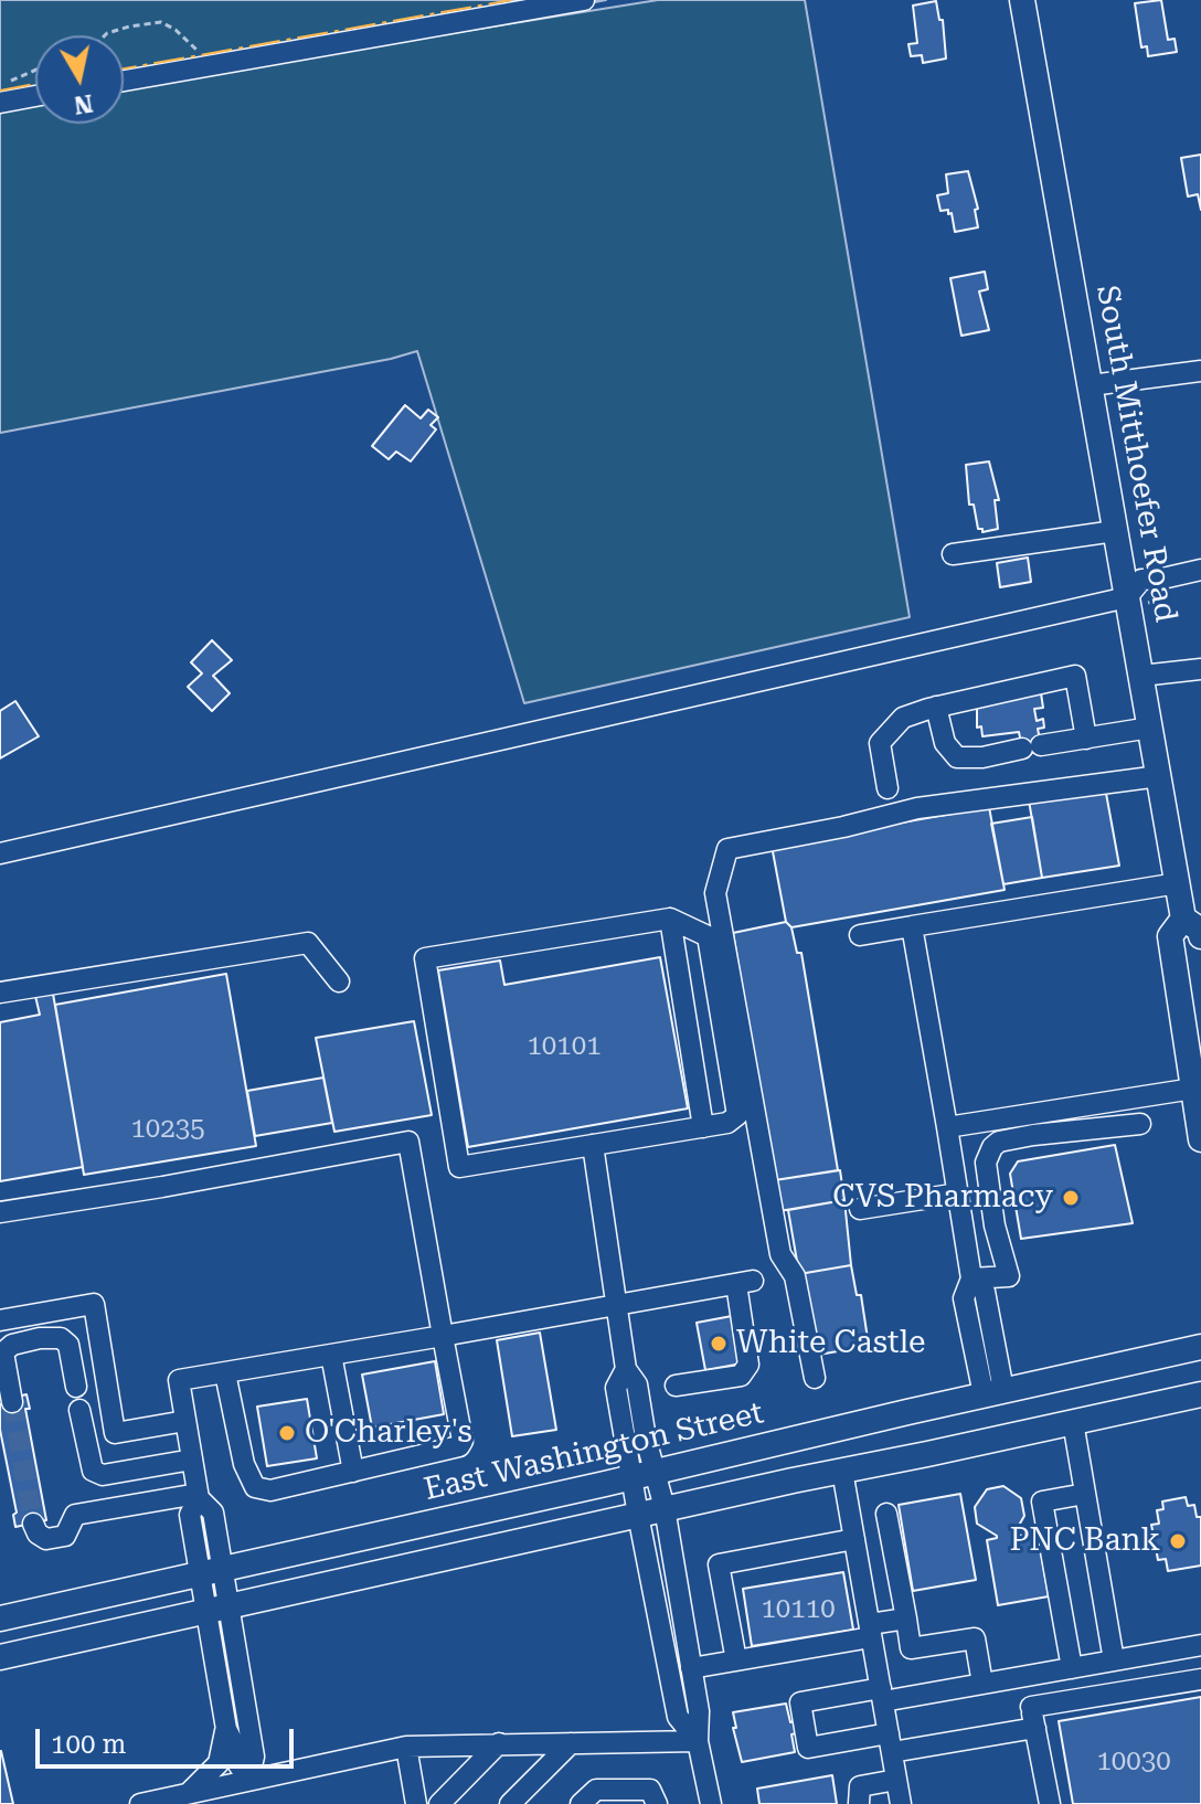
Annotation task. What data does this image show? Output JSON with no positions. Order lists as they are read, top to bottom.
{
  "streets": {
    "main road": ["South Mitthoefer Road", "East Washington Street"]
  },
  "places": [
    "CVS Pharmacy",
    "White Castle",
    "O'Charley's",
    "PNC Bank"
  ],
  "house_numbers": [
    "10101",
    "10235",
    "10110",
    "10030"
  ],
  "scale_bar": "100 m",
  "north": "bottom"
}
